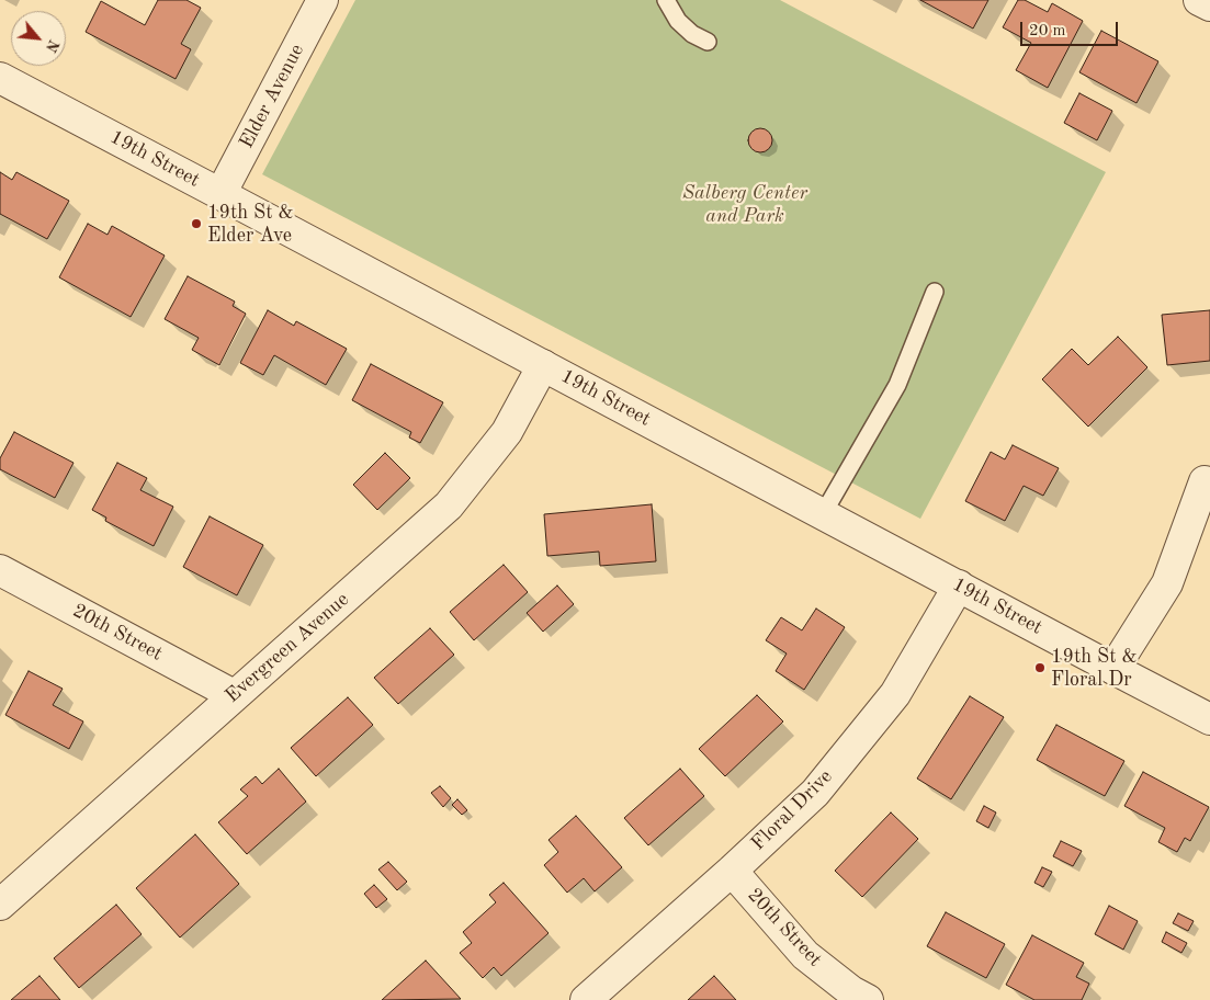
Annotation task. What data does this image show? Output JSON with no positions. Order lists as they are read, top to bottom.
{
  "streets": {
    "street": [
      "Elder Avenue",
      "19th Street",
      "20th Street",
      "Evergreen Avenue",
      "Floral Drive"
    ]
  },
  "crossings": [
    ["Elder Avenue", "19th Street"],
    ["19th Street", "Evergreen Avenue"],
    ["19th Street", "Floral Drive"],
    ["20th Street", "Evergreen Avenue"],
    ["20th Street", "Floral Drive"]
  ],
  "parks": ["Salberg Center and Park"],
  "places": ["19th St & Elder Ave", "19th St & Floral Dr"],
  "scale_bar": "20 m",
  "north": "bottom right"
}
